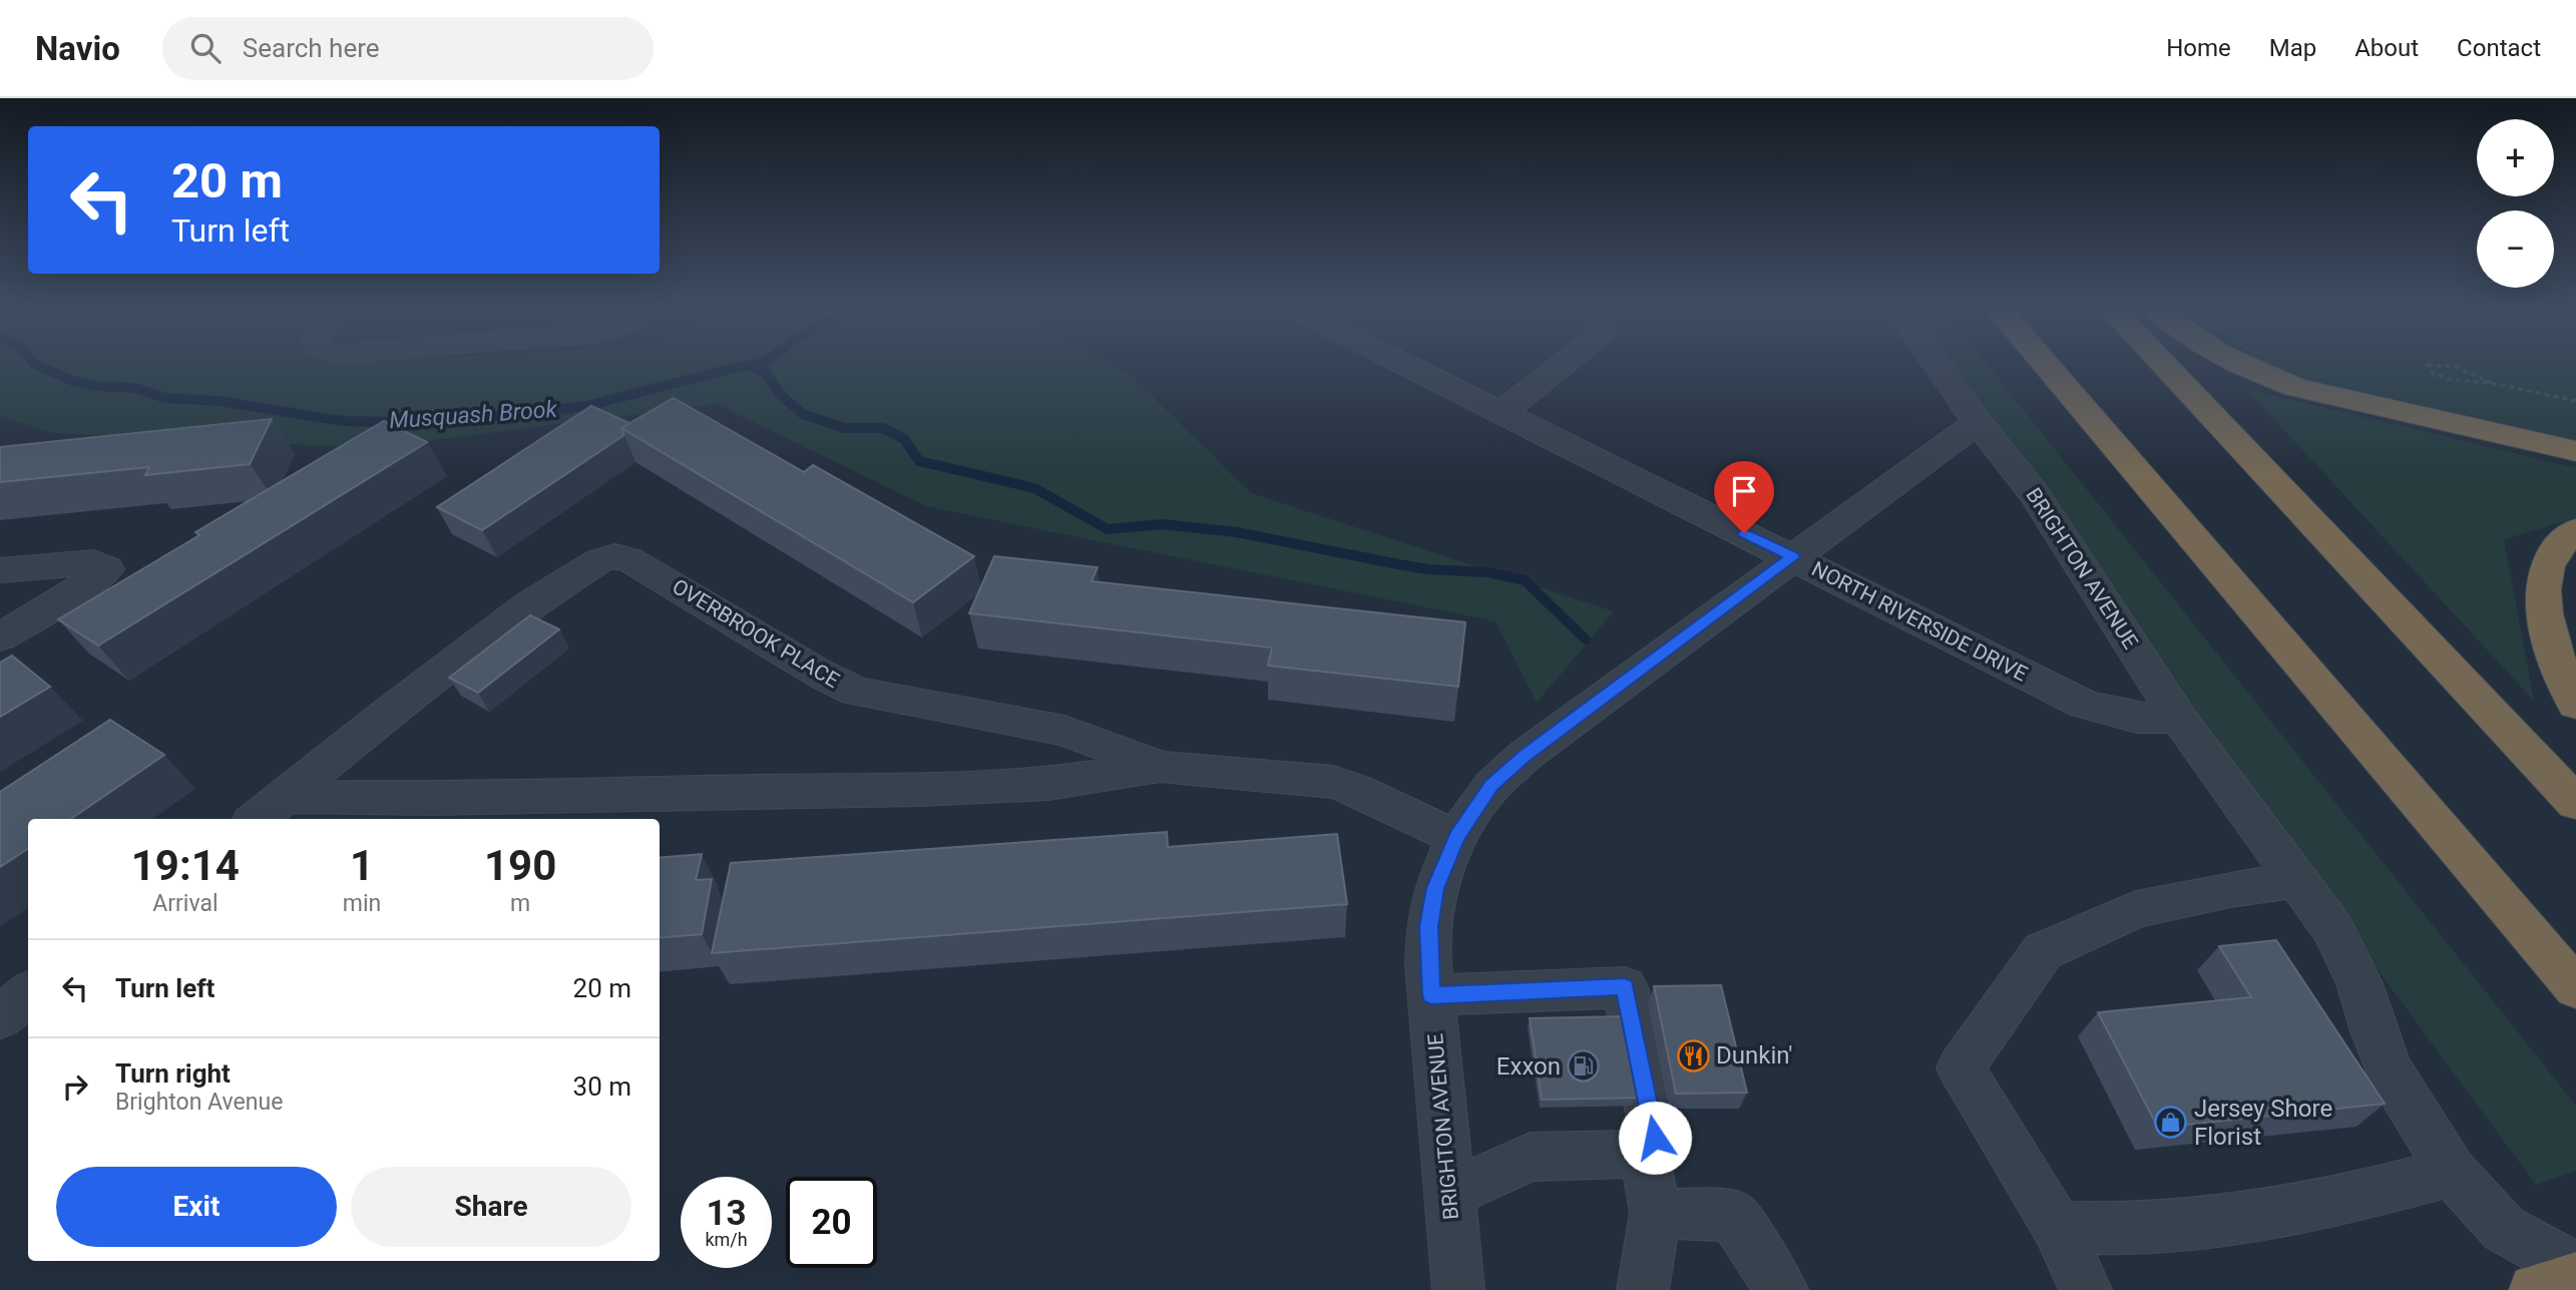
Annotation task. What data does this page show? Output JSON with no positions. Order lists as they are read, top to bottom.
{
  "streets": {
    "street": ["BRIGHTON AVENUE", "NORTH RIVERSIDE DRIVE", "OVERBROOK PLACE"]
  },
  "crossings": [
    ["BRIGHTON AVENUE", "NORTH RIVERSIDE DRIVE"],
    ["BRIGHTON AVENUE", "OVERBROOK PLACE"]
  ],
  "water": ["Musquash Brook"],
  "places": {
    "restaurant": ["Dunkin'"],
    "fuel station": ["Exxon"],
    "shop": ["Jersey Shore Florist"]
  },
  "page": {
    "header": "Navio",
    "search": "Search here",
    "nav": [
      "Home",
      "Map",
      "About",
      "Contact"
    ],
    "map_buttons": ["+", "−"],
    "turn": ["20 m", "Turn left"],
    "eta": [
      "19:14",
      "Arrival",
      "1",
      "min",
      "190",
      "m"
    ],
    "list": [
      {
        "name": "Turn left",
        "value": "20 m"
      },
      {
        "name": "Turn right",
        "note": "Brighton Avenue",
        "value": "30 m"
      }
    ],
    "buttons": ["Exit", "Share"],
    "speed": "13 km/h",
    "limit": "20"
  }
}
